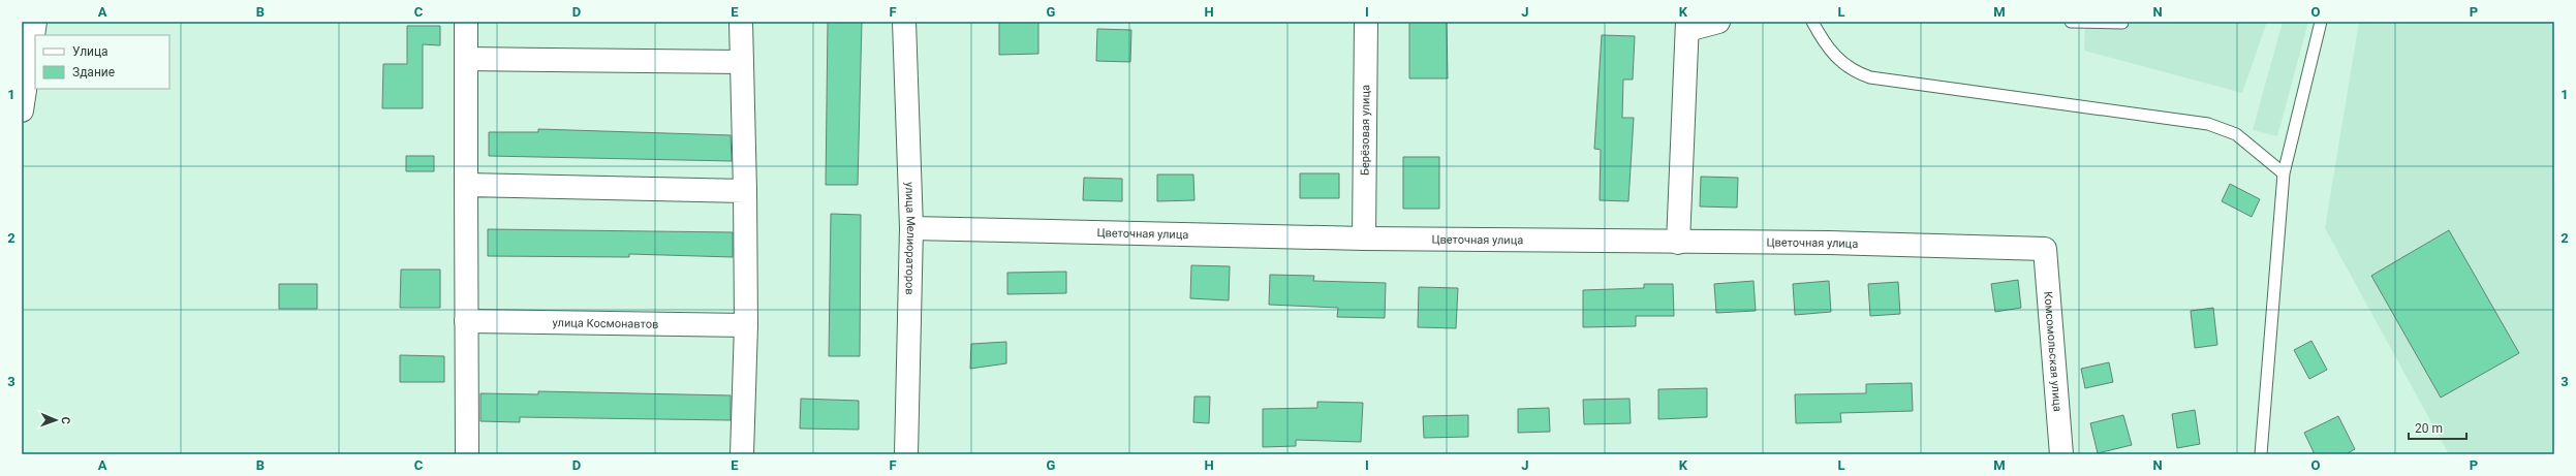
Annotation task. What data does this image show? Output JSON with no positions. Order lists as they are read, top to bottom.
{
  "streets": {
    "street": [
      "Берёзовая улица",
      "Цветочная улица",
      "улица Мелиораторов",
      "улица Космонавтов",
      "Комсомольская улица"
    ]
  },
  "crossings": [
    ["Берёзовая улица", "Цветочная улица"],
    ["Цветочная улица", "улица Мелиораторов"],
    ["Цветочная улица", "Комсомольская улица"]
  ],
  "legend": ["Улица", "Здание"],
  "scale_bar": "20 m",
  "north": "right",
  "grid": {
    "columns": [
      "A",
      "B",
      "C",
      "D",
      "E",
      "F",
      "G",
      "H",
      "I",
      "J",
      "K",
      "L",
      "M",
      "N",
      "O",
      "P"
    ],
    "rows": ["1", "2", "3"]
  }
}
